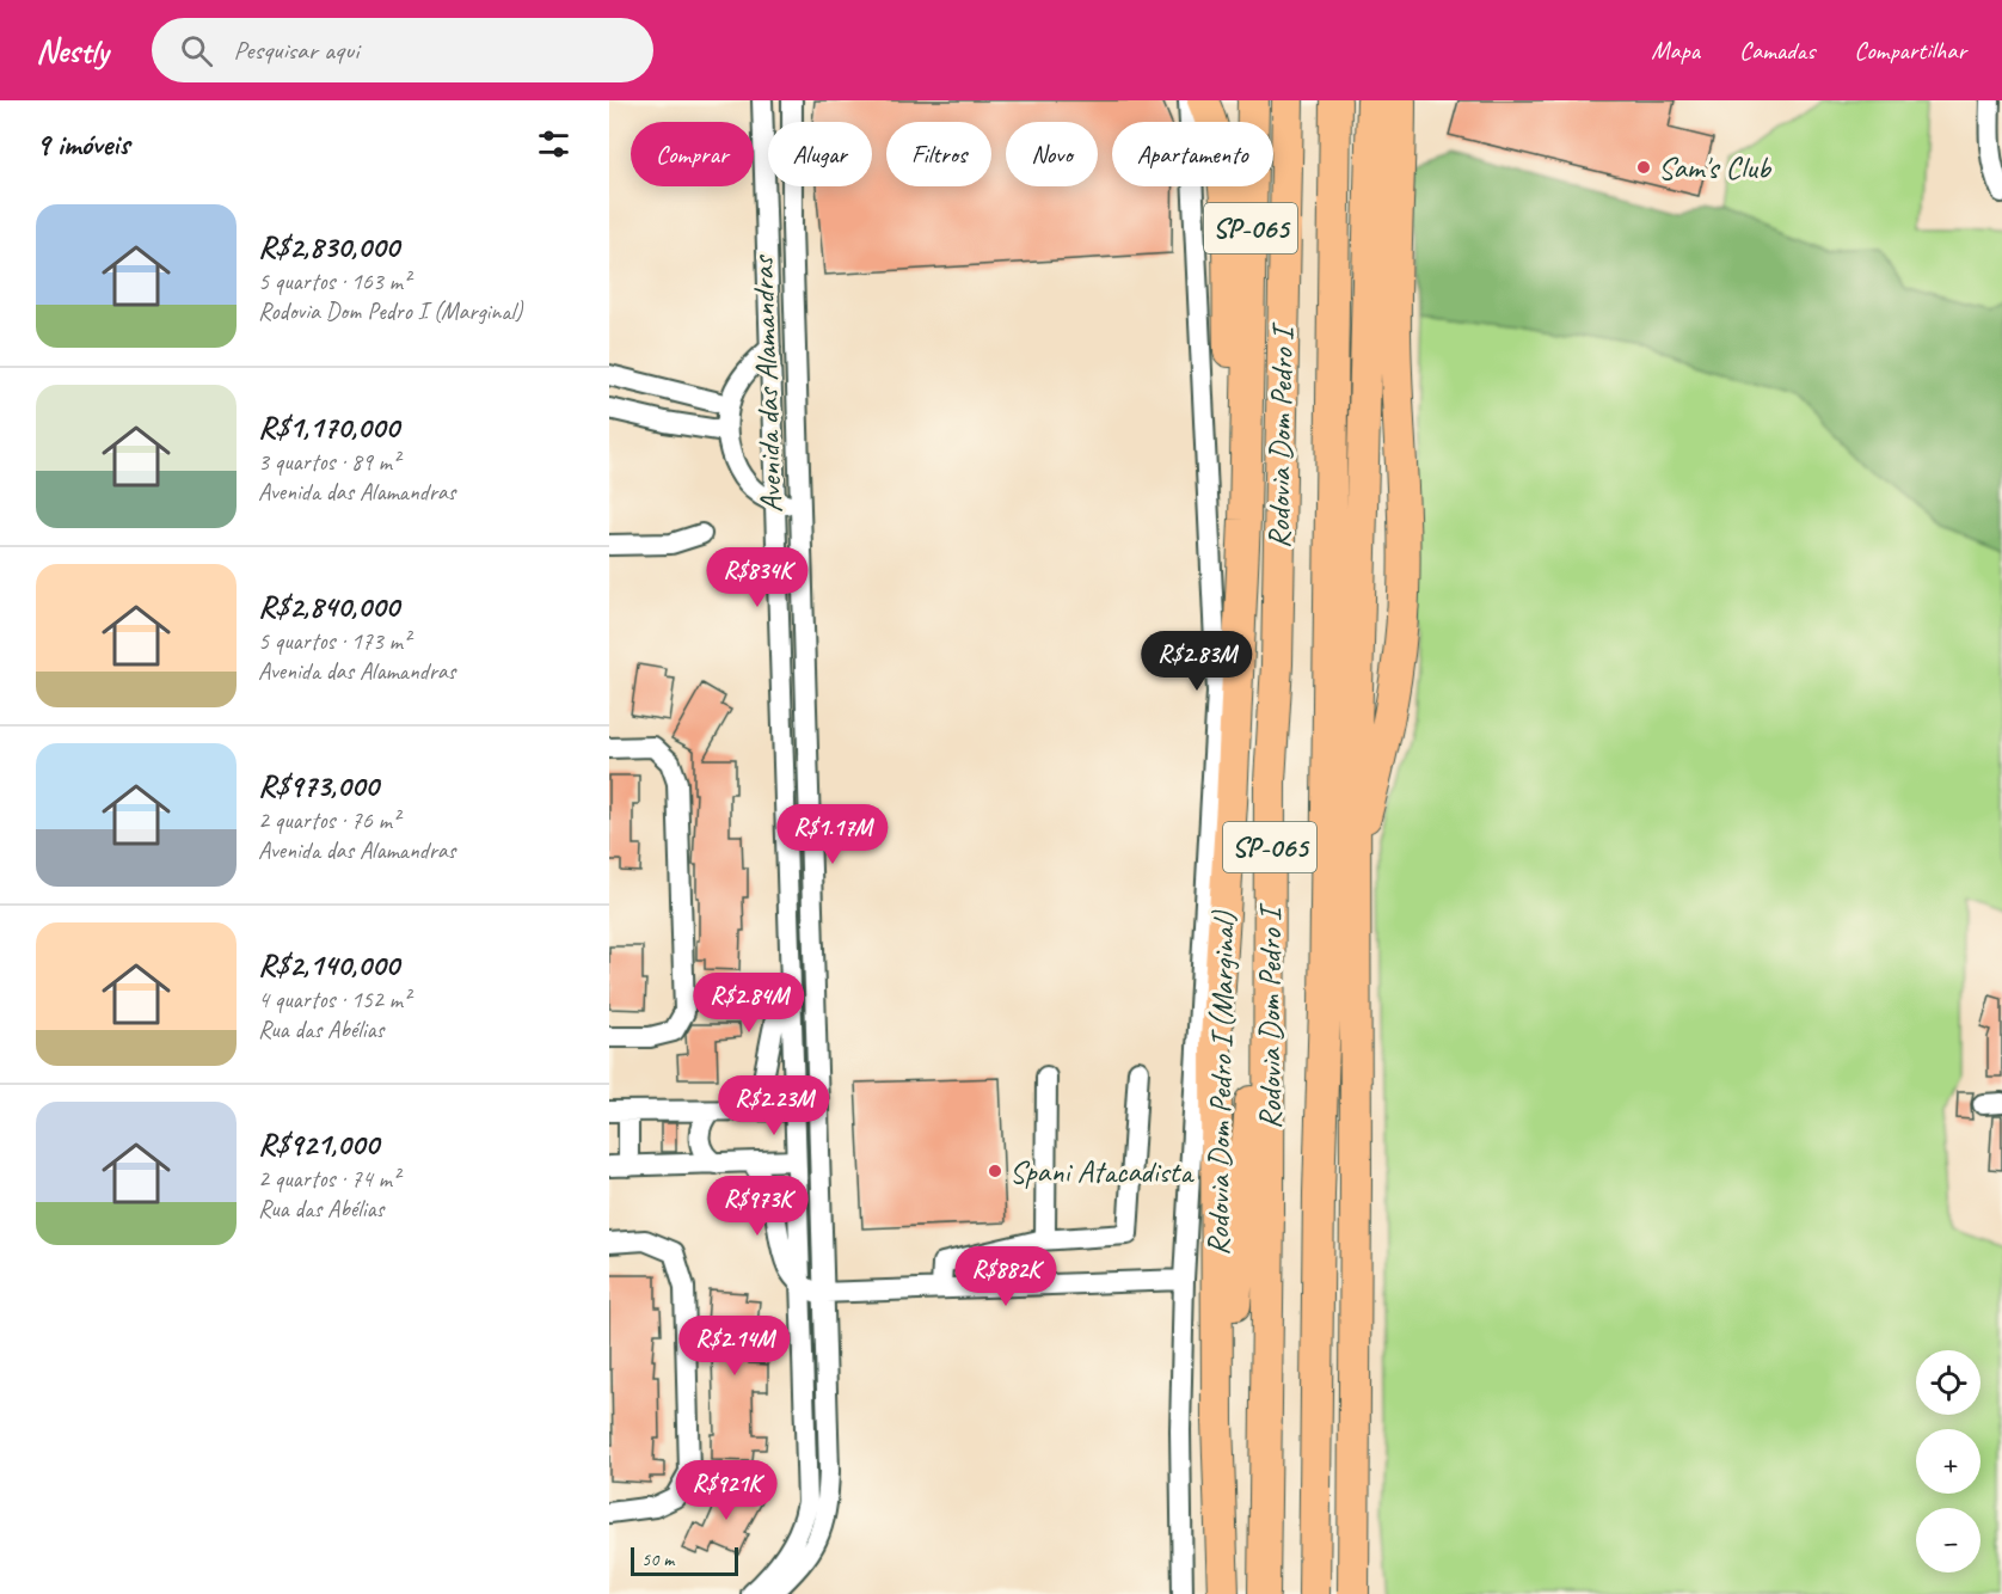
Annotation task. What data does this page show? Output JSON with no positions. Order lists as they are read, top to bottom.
{
  "streets": {
    "highway": ["SP-065", "Rodovia Dom Pedro I", "Rodovia Dom Pedro I (Marginal)"],
    "street": ["Avenida das Alamandras"]
  },
  "places": ["Sam's Club", "Spani Atacadista"],
  "scale_bar": "50 m",
  "page": {
    "header": "Nestly",
    "search": "Pesquisar aqui",
    "nav": ["Mapa", "Camadas", "Compartilhar"],
    "heading": "9 imóveis",
    "chip": [
      "Comprar",
      "Alugar",
      "Filtros",
      "Novo",
      "Apartamento"
    ],
    "list": [
      {
        "name": "R$2,830,000",
        "note": "5 quartos · 163 m² · Rodovia Dom Pedro I (Marginal)"
      },
      {
        "name": "R$1,170,000",
        "note": "3 quartos · 89 m² · Avenida das Alamandras"
      },
      {
        "name": "R$2,840,000",
        "note": "5 quartos · 173 m² · Avenida das Alamandras"
      },
      {
        "name": "R$973,000",
        "note": "2 quartos · 76 m² · Avenida das Alamandras"
      },
      {
        "name": "R$2,140,000",
        "note": "4 quartos · 152 m² · Rua das Abélias"
      },
      {
        "name": "R$921,000",
        "note": "2 quartos · 74 m² · Rua das Abélias"
      }
    ],
    "price": [
      "R$834K",
      "R$2.83M",
      "R$1.17M",
      "R$2.84M",
      "R$2.23M",
      "R$973K",
      "R$882K",
      "R$2.14M",
      "R$921K"
    ],
    "map_buttons": ["+", "−"],
    "scale": "50 m"
  }
}
